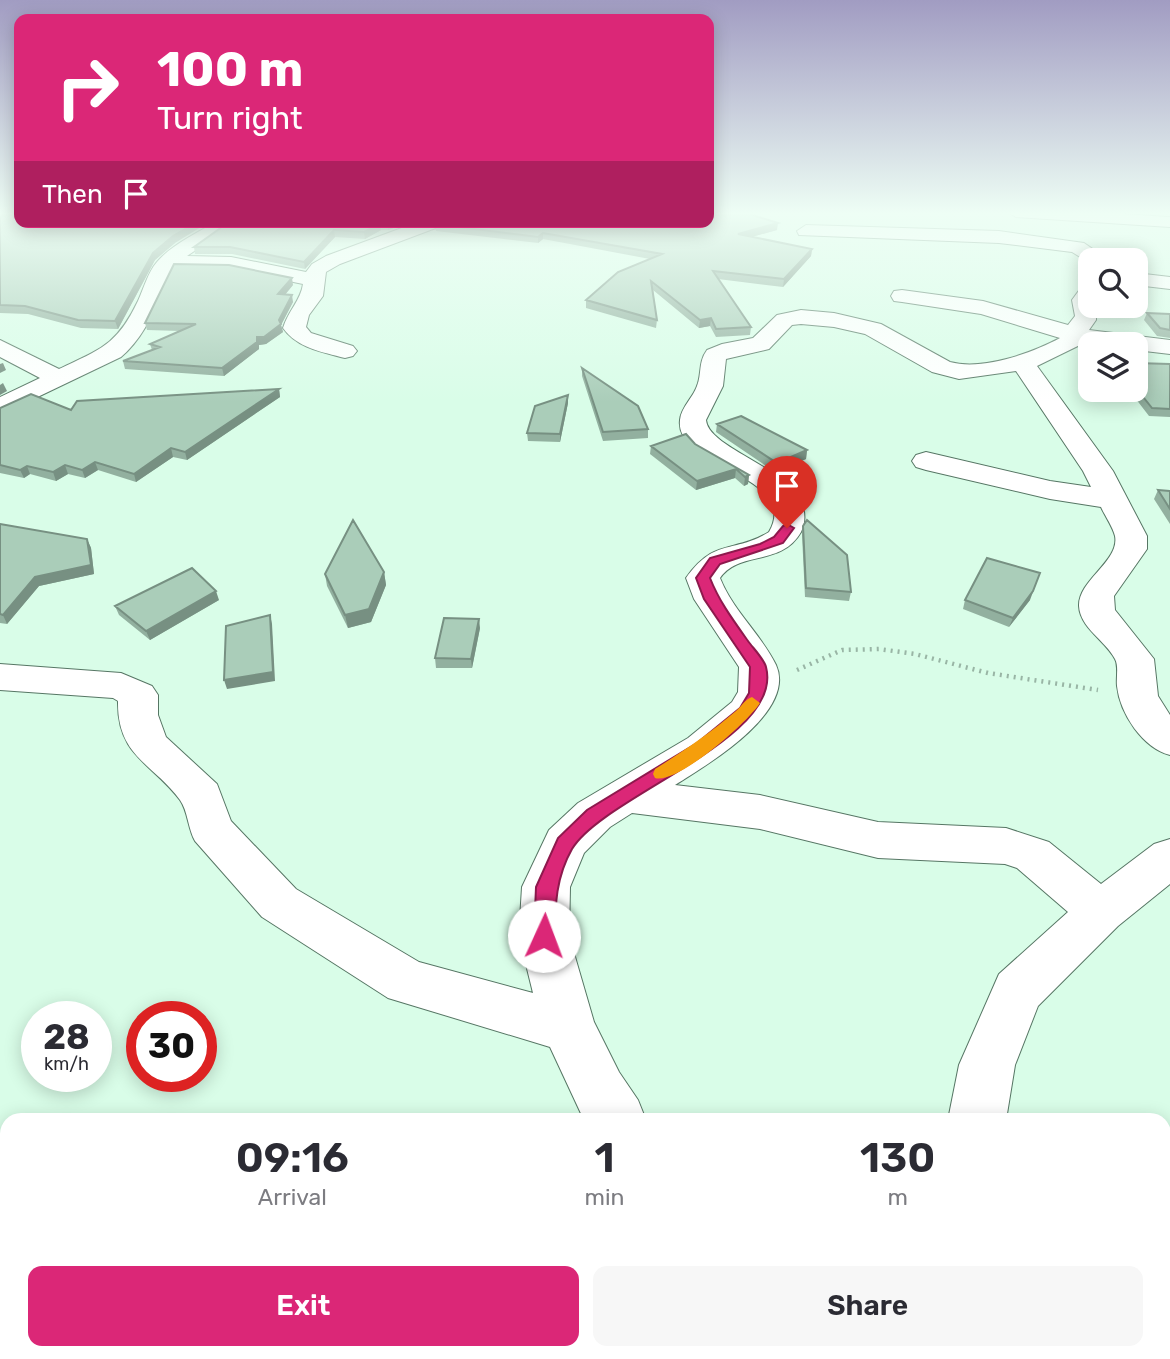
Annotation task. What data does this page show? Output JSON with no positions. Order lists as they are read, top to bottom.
{
  "page": {
    "turn": ["100 m", "Turn right"],
    "then": "Then",
    "speed": "28 km/h",
    "limit": "30",
    "eta": [
      "09:16",
      "Arrival",
      "1",
      "min",
      "130",
      "m"
    ],
    "buttons": ["Exit", "Share"]
  }
}
